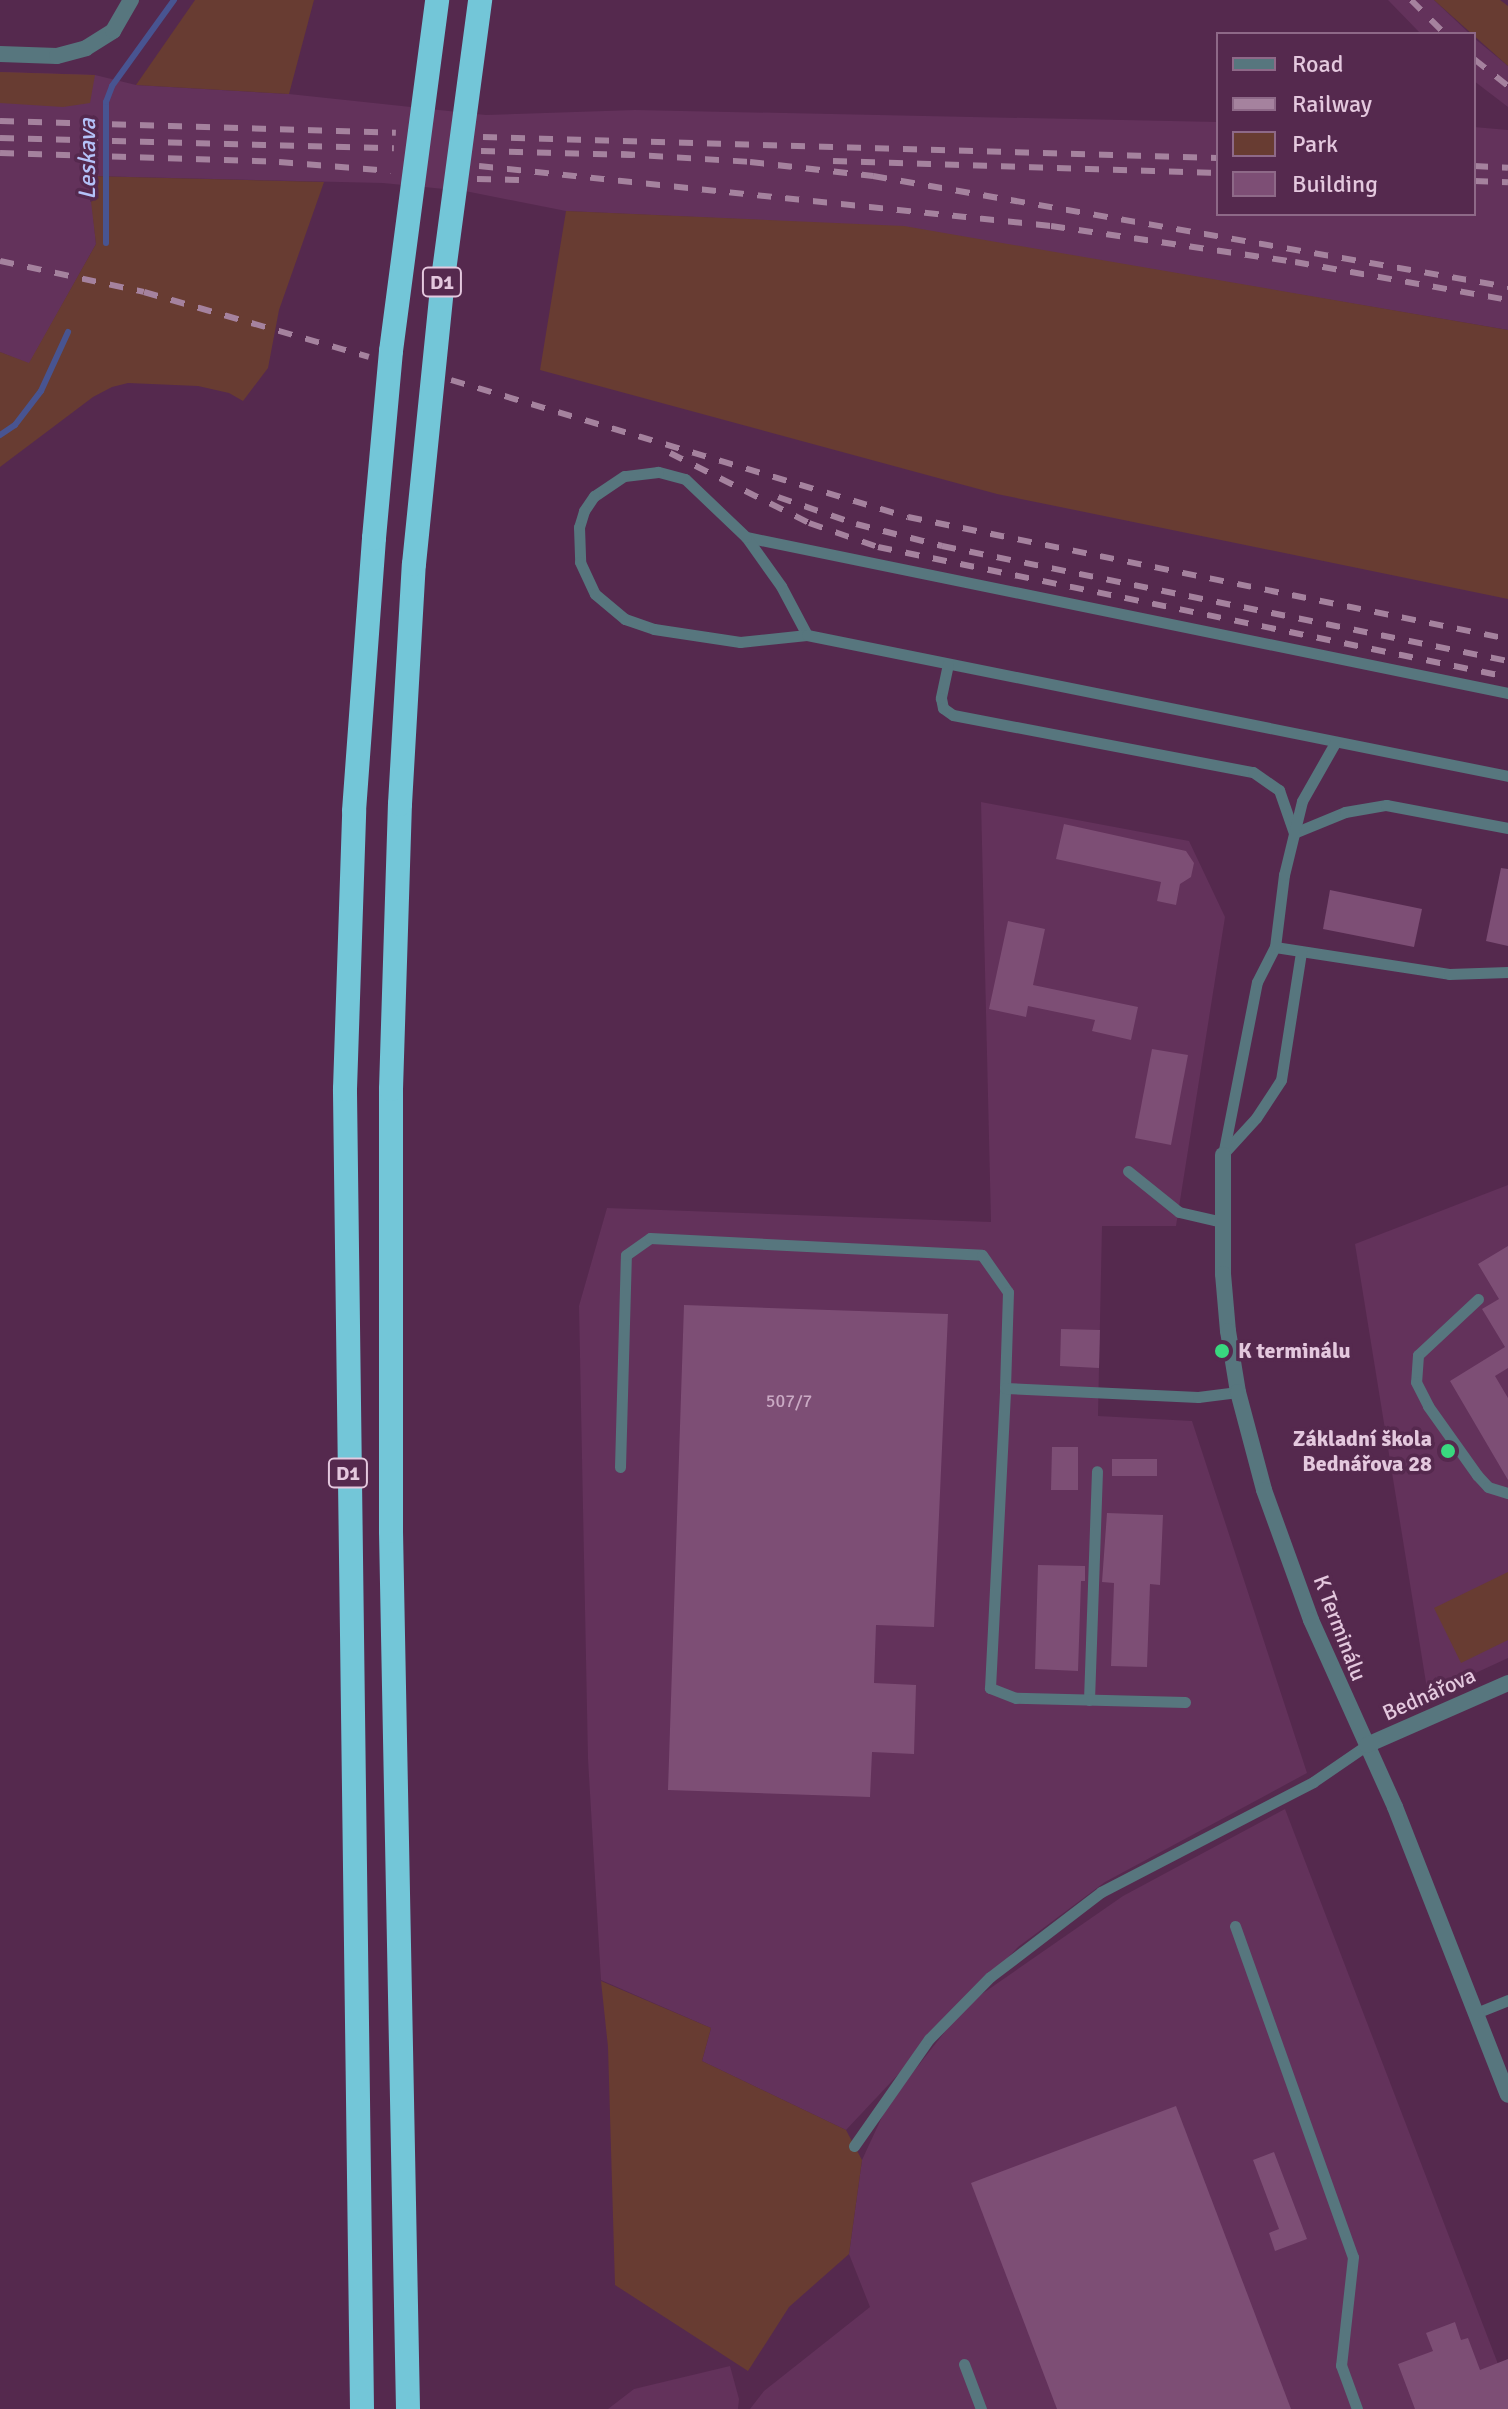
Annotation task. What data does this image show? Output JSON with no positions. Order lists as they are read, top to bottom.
{
  "streets": {
    "highway": ["D1"],
    "street": ["K Terminálu", "Bednářova"]
  },
  "crossings": [
    ["K Terminálu", "Bednářova"]
  ],
  "water": ["Leskava"],
  "places": ["K terminálu", "Základní škola Bednářova 28"],
  "house_numbers": ["507/7"],
  "legend": [
    "Road",
    "Railway",
    "Park",
    "Building"
  ]
}
